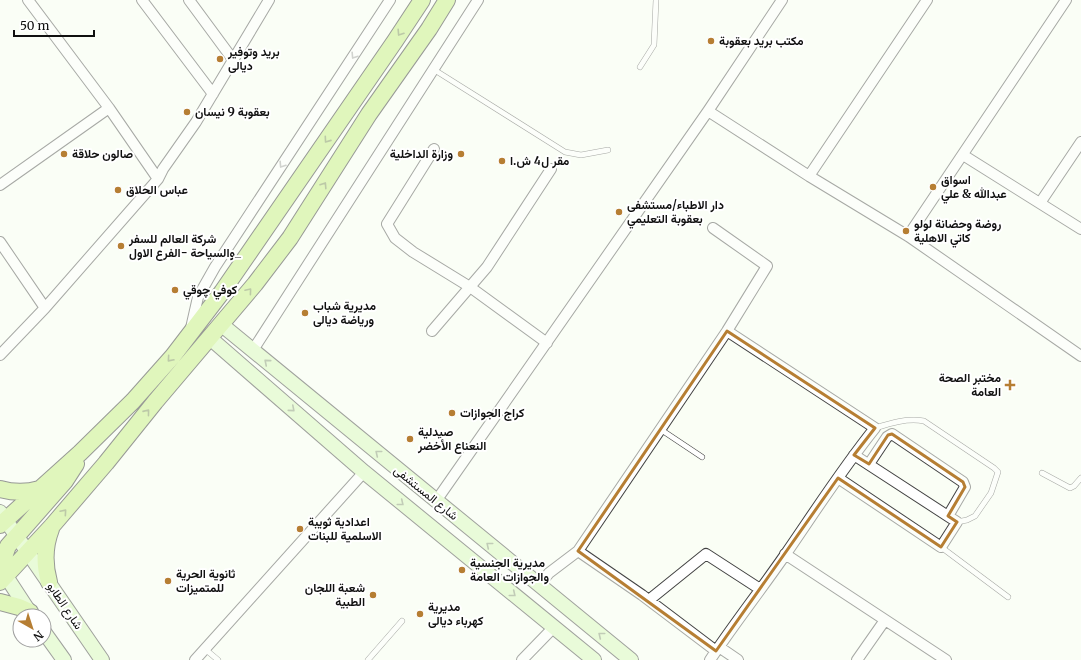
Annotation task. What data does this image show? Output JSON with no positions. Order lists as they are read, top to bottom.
{
  "streets": {
    "street": ["شارع المستشفى", "شارع الطابو"]
  },
  "places": {
    "other": [
      "مكتب بريد بعقوبة",
      "بريد وتوفير ديالى",
      "بعقوبة 9 نيسان",
      "صالون حلاقة",
      "وزارة الداخلية",
      "مقر ل4 ش.ا",
      "اسواق عبدالله & علي",
      "عباس الحلاق",
      "دار الاطباء/مستشفى بعقوبة التعليمي",
      "روضة وحضانة لولو كاتي الاهلية",
      "شركة العالم للسفر والسياحة -الفرع الاول_",
      "كوفي چوقي",
      "مديرية شباب ورياضة ديالى",
      "كراج الجوازات",
      "صيدلية النعناع الأخضر",
      "اعدادية ثويبة الاسلمية للبنات",
      "مديرية الجنسية والجوازات العامة",
      "ثانوية الحرية للمتميزات",
      "شعبة اللجان الطبية",
      "مديرية كهرباء ديالى"
    ],
    "health": ["مختبر الصحة العامة"]
  },
  "scale_bar": "50 m",
  "north": "bottom right"
}
